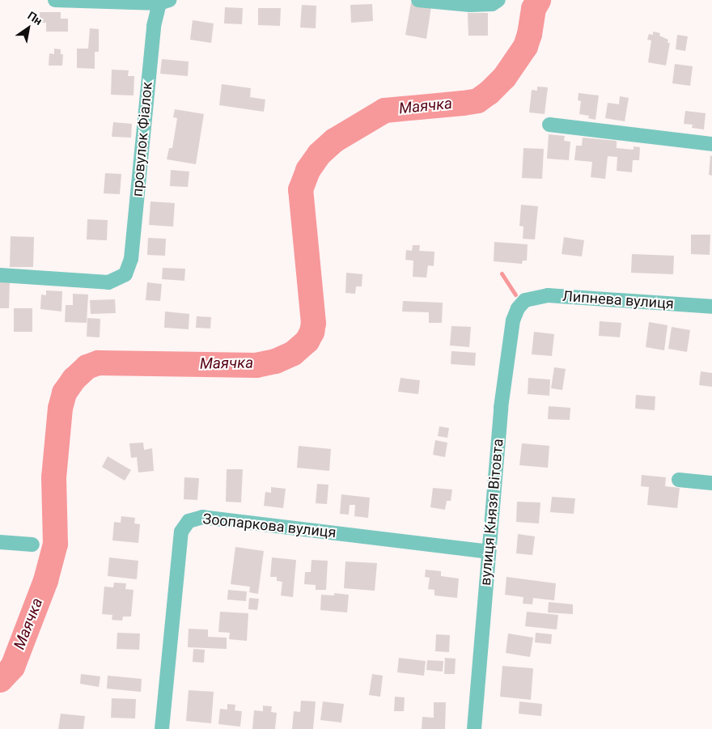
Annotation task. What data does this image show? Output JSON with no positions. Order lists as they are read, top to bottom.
{
  "streets": {
    "street": [
      "провулок Фіалок",
      "Липнева вулиця",
      "вулиця Князя Вітовта",
      "Зоопаркова вулиця"
    ]
  },
  "crossings": [
    ["Липнева вулиця", "вулиця Князя Вітовта"],
    ["вулиця Князя Вітовта", "Зоопаркова вулиця"]
  ],
  "water": ["Маячка"],
  "north": "top right"
}
